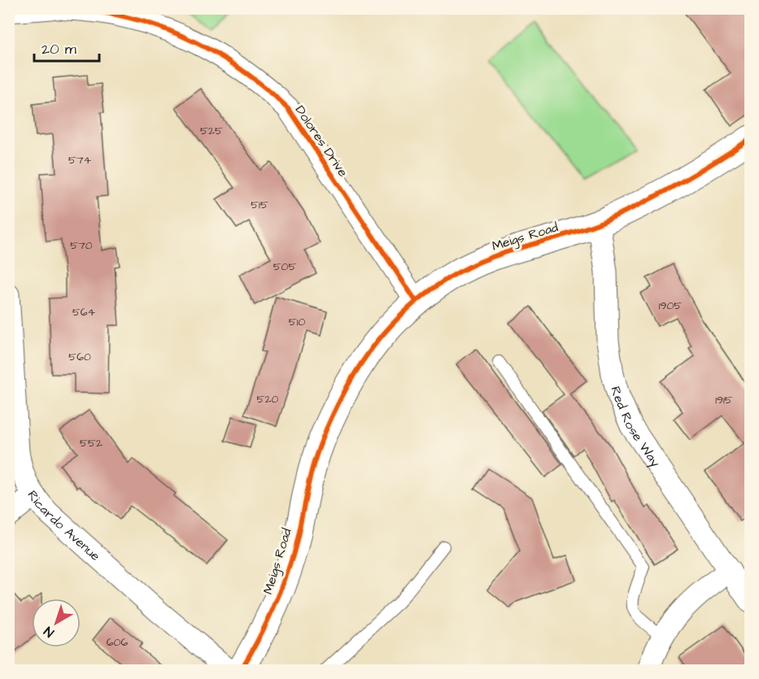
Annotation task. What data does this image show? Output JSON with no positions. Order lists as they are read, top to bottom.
{
  "streets": {
    "main road": ["Meigs Road"],
    "street": ["Dolores Drive", "Red Rose Way", "Ricardo Avenue"]
  },
  "crossings": [
    ["Dolores Drive", "Meigs Road"],
    ["Meigs Road", "Red Rose Way"]
  ],
  "house_numbers": [
    "525",
    "574",
    "515",
    "570",
    "505",
    "1905",
    "564",
    "510",
    "560",
    "520",
    "1915",
    "552",
    "606"
  ],
  "scale_bar": "20 m",
  "north": "bottom left"
}
